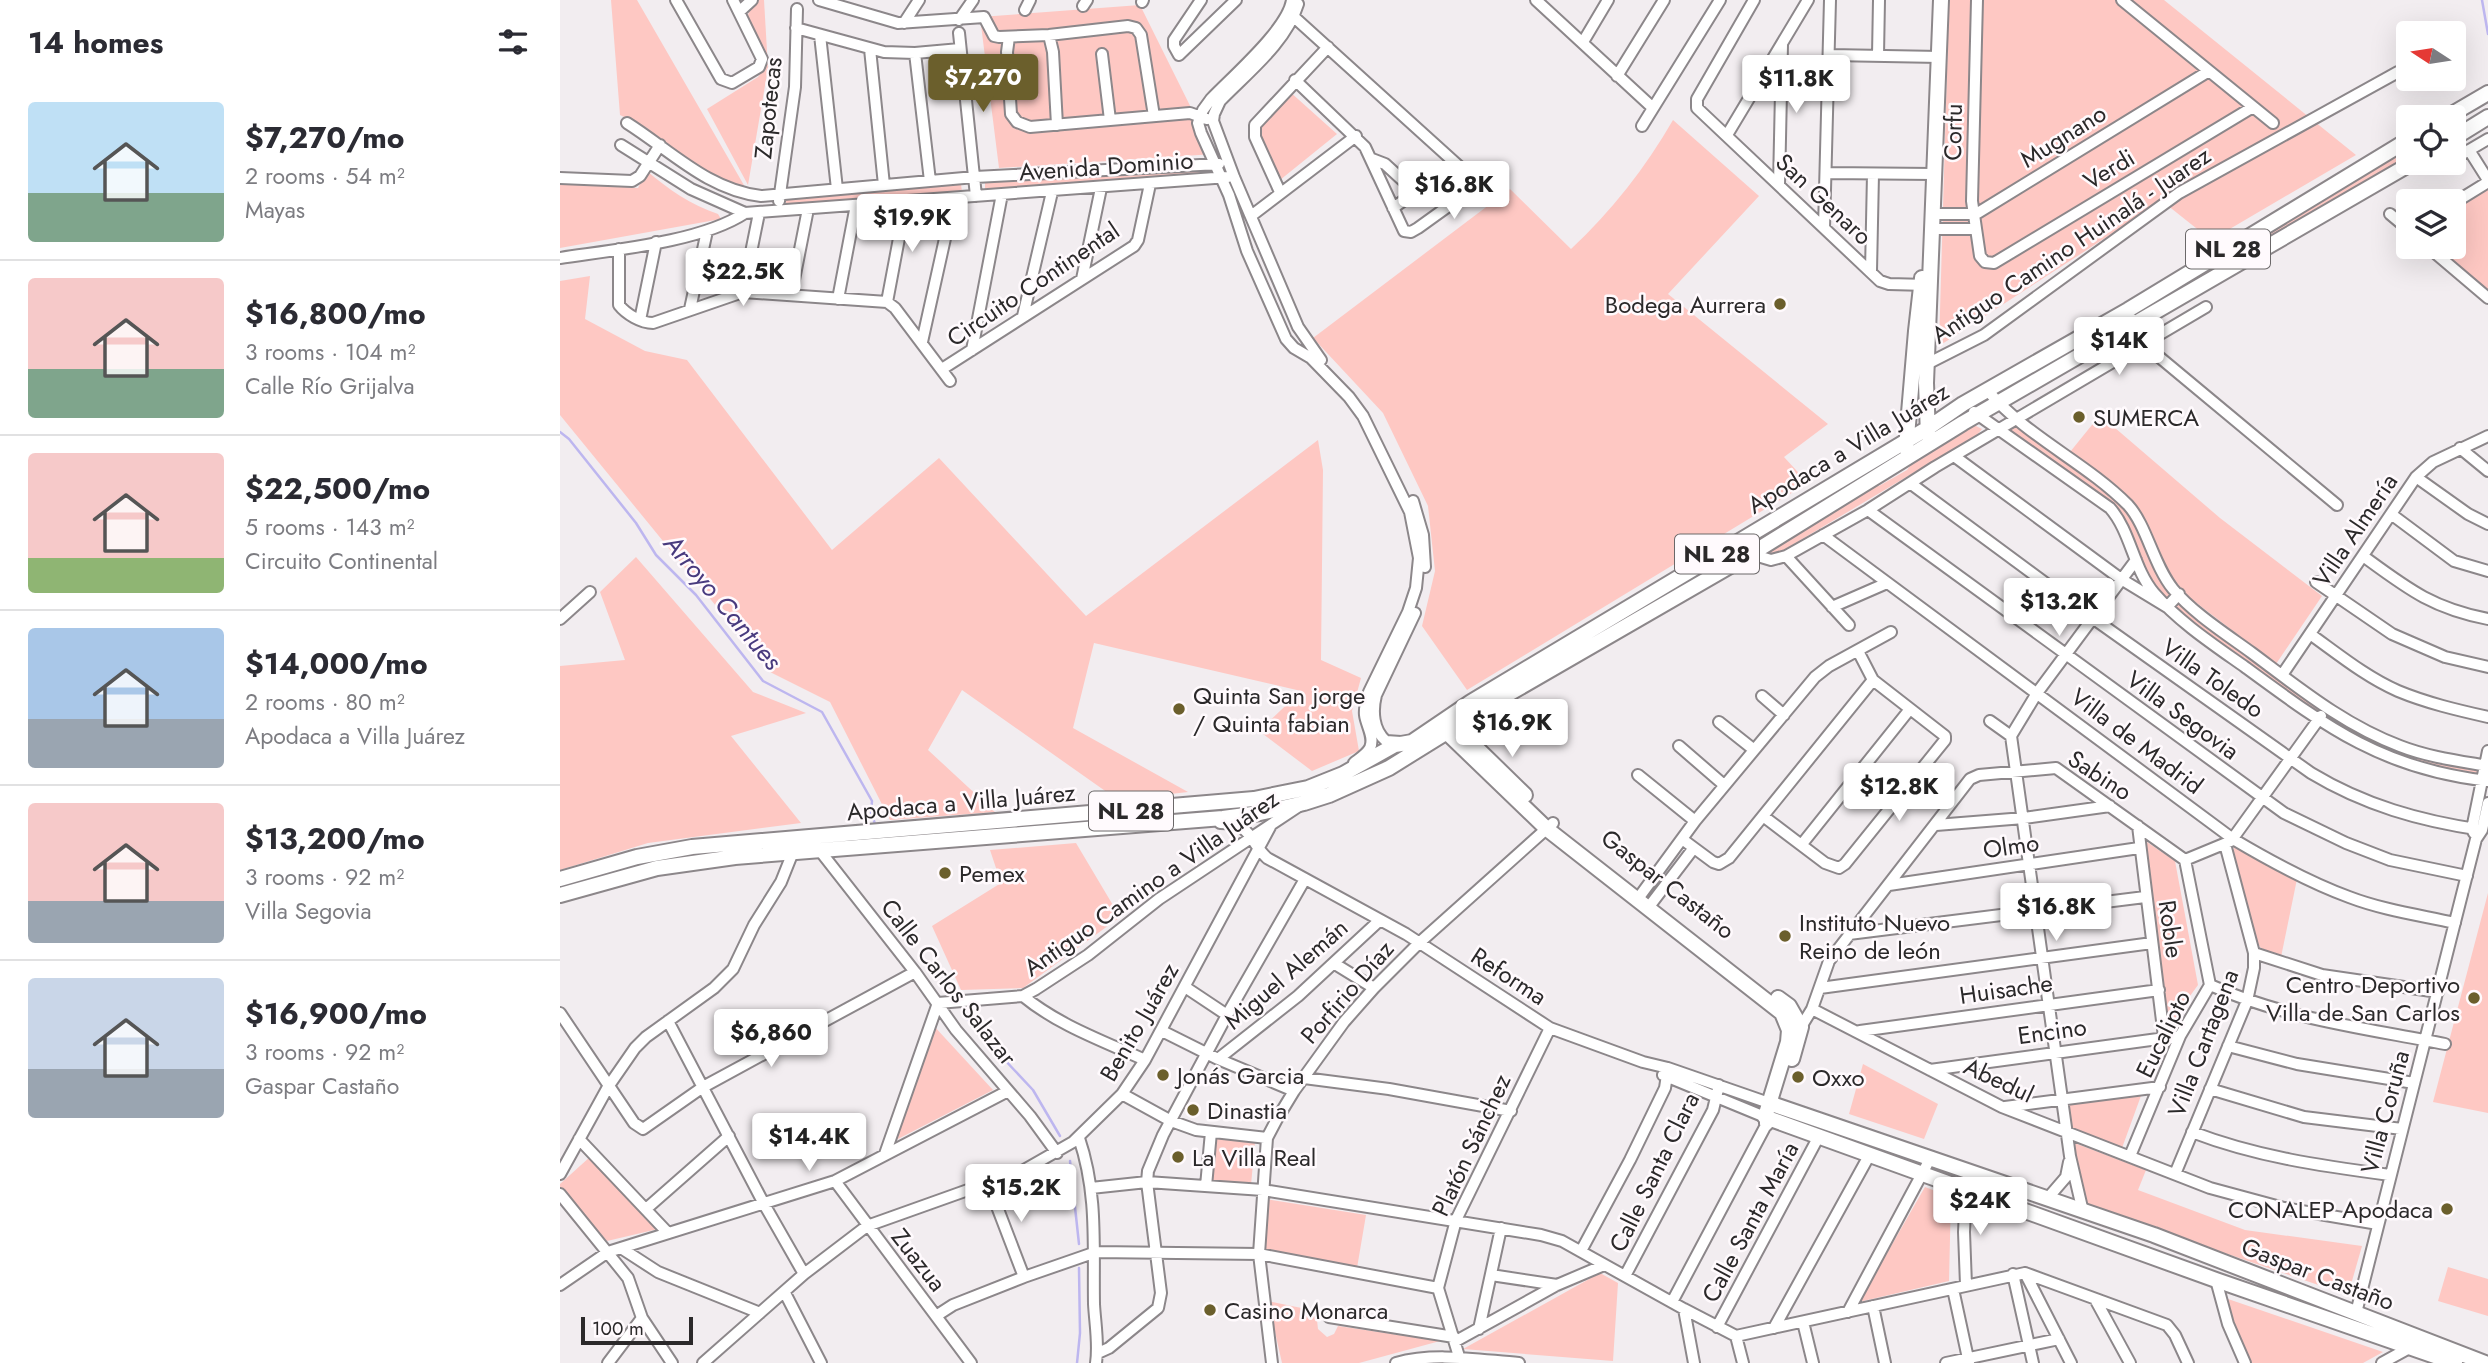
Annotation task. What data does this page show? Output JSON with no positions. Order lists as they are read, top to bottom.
{
  "streets": {
    "main road": ["NL 28", "Apodaca a Villa Juárez", "Gaspar Castaño"],
    "street": [
      "Zapotecas",
      "Corfu",
      "Mugnano",
      "Avenida Dominio",
      "Verdi",
      "San Genaro",
      "Antiguo Camino Huinalá - Juarez",
      "Circuito Continental",
      "Villa Almería",
      "Villa Toledo",
      "Villa Segovia",
      "Villa de Madrid",
      "Sabino",
      "Olmo",
      "Antiguo Camino a Villa Juárez",
      "Roble",
      "Miguel Alemán",
      "Reforma",
      "Calle Carlos Salazar",
      "Huisache",
      "Porfirio Díaz",
      "Benito Juárez",
      "Encino",
      "Eucalipto",
      "Villa Cartagena",
      "Abedul",
      "Villa Coruña",
      "Platón Sánchez",
      "Calle Santa Clara",
      "Calle Santa María",
      "Zuazua"
    ]
  },
  "crossings": [
    ["Zapotecas", "Avenida Dominio"],
    ["Corfu", "Mugnano"],
    ["Corfu", "Verdi"],
    ["Avenida Dominio", "Circuito Continental"],
    ["Apodaca a Villa Juárez", "Antiguo Camino a Villa Juárez"],
    ["Apodaca a Villa Juárez", "Gaspar Castaño"],
    ["Apodaca a Villa Juárez", "Reforma"],
    ["Apodaca a Villa Juárez", "Calle Carlos Salazar"],
    ["Villa Toledo", "Villa Coruña"],
    ["Villa Segovia", "Villa Coruña"],
    ["Villa de Madrid", "Villa Cartagena"],
    ["Villa de Madrid", "Villa Coruña"],
    ["Sabino", "Olmo"],
    ["Sabino", "Gaspar Castaño"],
    ["Sabino", "Roble"],
    ["Sabino", "Abedul"],
    ["Olmo", "Roble"],
    ["Antiguo Camino a Villa Juárez", "Reforma"],
    ["Antiguo Camino a Villa Juárez", "Calle Carlos Salazar"],
    ["Antiguo Camino a Villa Juárez", "Benito Juárez"],
    ["Gaspar Castaño", "Porfirio Díaz"],
    ["Gaspar Castaño", "Villa Coruña"],
    ["Gaspar Castaño", "Calle Santa María"],
    ["Roble", "Huisache"],
    ["Roble", "Encino"],
    ["Miguel Alemán", "Reforma"],
    ["Reforma", "Porfirio Díaz"],
    ["Reforma", "Benito Juárez"],
    ["Reforma", "Platón Sánchez"],
    ["Calle Carlos Salazar", "Benito Juárez"],
    ["Huisache", "Abedul"],
    ["Benito Juárez", "Zuazua"],
    ["Encino", "Eucalipto"],
    ["Encino", "Abedul"],
    ["Eucalipto", "Abedul"],
    ["Villa Cartagena", "Abedul"],
    ["Abedul", "Villa Coruña"]
  ],
  "water": ["Arroyo Cantues"],
  "places": [
    "Bodega Aurrera",
    "SUMERCA",
    "Quinta San jorge / Quinta fabian",
    "Pemex",
    "Instituto Nuevo Reino de león",
    "Centro Deportivo Villa de San Carlos",
    "Jonás Garcia",
    "Oxxo",
    "Dinastia",
    "La Villa Real",
    "CONALEP Apodaca",
    "Casino Monarca"
  ],
  "scale_bar": "100 m",
  "north": "left",
  "page": {
    "heading": "14 homes",
    "price": [
      "$7,270",
      "$11.8K",
      "$16.8K",
      "$19.9K",
      "$22.5K",
      "$14K",
      "$13.2K",
      "$16.9K",
      "$12.8K",
      "$16.8K",
      "$6,860",
      "$14.4K",
      "$15.2K",
      "$24K"
    ],
    "list": [
      {
        "name": "$7,270/mo",
        "note": "2 rooms · 54 m² · Mayas"
      },
      {
        "name": "$16,800/mo",
        "note": "3 rooms · 104 m² · Calle Río Grijalva"
      },
      {
        "name": "$22,500/mo",
        "note": "5 rooms · 143 m² · Circuito Continental"
      },
      {
        "name": "$14,000/mo",
        "note": "2 rooms · 80 m² · Apodaca a Villa Juárez"
      },
      {
        "name": "$13,200/mo",
        "note": "3 rooms · 92 m² · Villa Segovia"
      },
      {
        "name": "$16,900/mo",
        "note": "3 rooms · 92 m² · Gaspar Castaño"
      }
    ],
    "scale": "100 m"
  }
}
